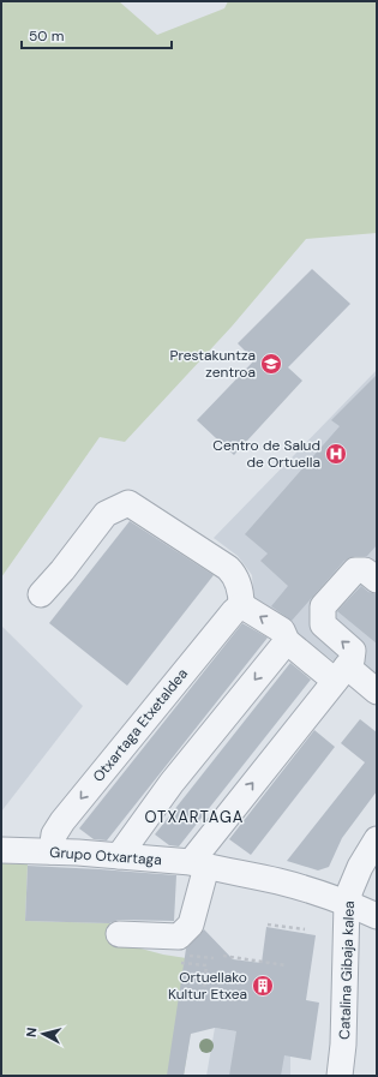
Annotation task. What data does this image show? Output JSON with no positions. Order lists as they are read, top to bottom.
{
  "streets": {
    "street": ["Otxartaga Etxetaldea", "Grupo Otxartaga", "Catalina Gibaja kalea"]
  },
  "crossings": [
    ["Otxartaga Etxetaldea", "Grupo Otxartaga"],
    ["Grupo Otxartaga", "Catalina Gibaja kalea"]
  ],
  "districts": ["OTXARTAGA"],
  "places": {
    "school or university": ["Prestakuntza zentroa"],
    "hospital": ["Centro de Salud de Ortuella"],
    "building": ["Ortuellako Kultur Etxea"]
  },
  "scale_bar": "50 m",
  "north": "left"
}
